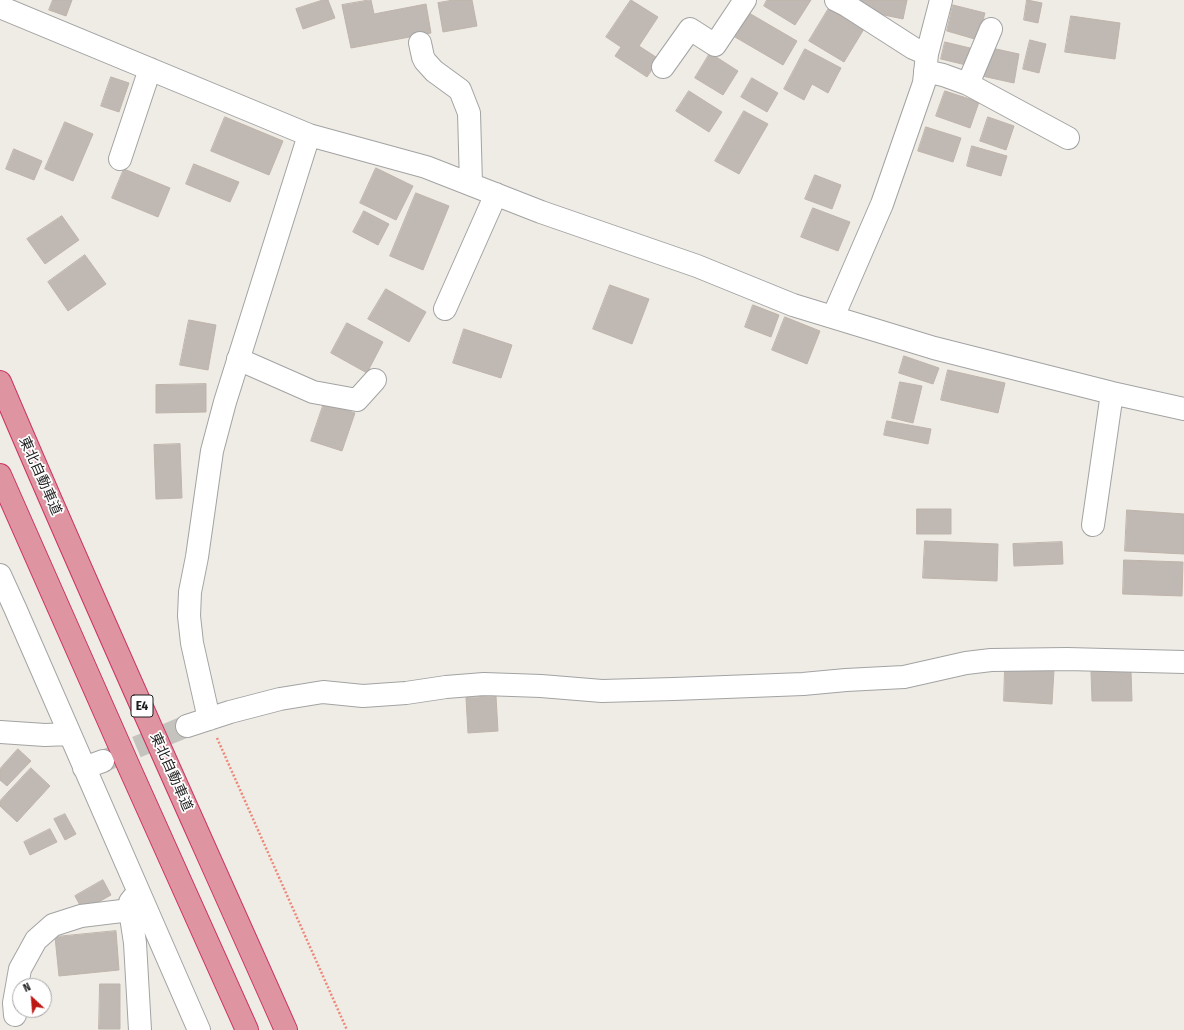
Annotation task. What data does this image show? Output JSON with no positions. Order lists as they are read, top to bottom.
{
  "streets": {
    "highway": ["東北自動車道", "E4"]
  },
  "north": "top left"
}
